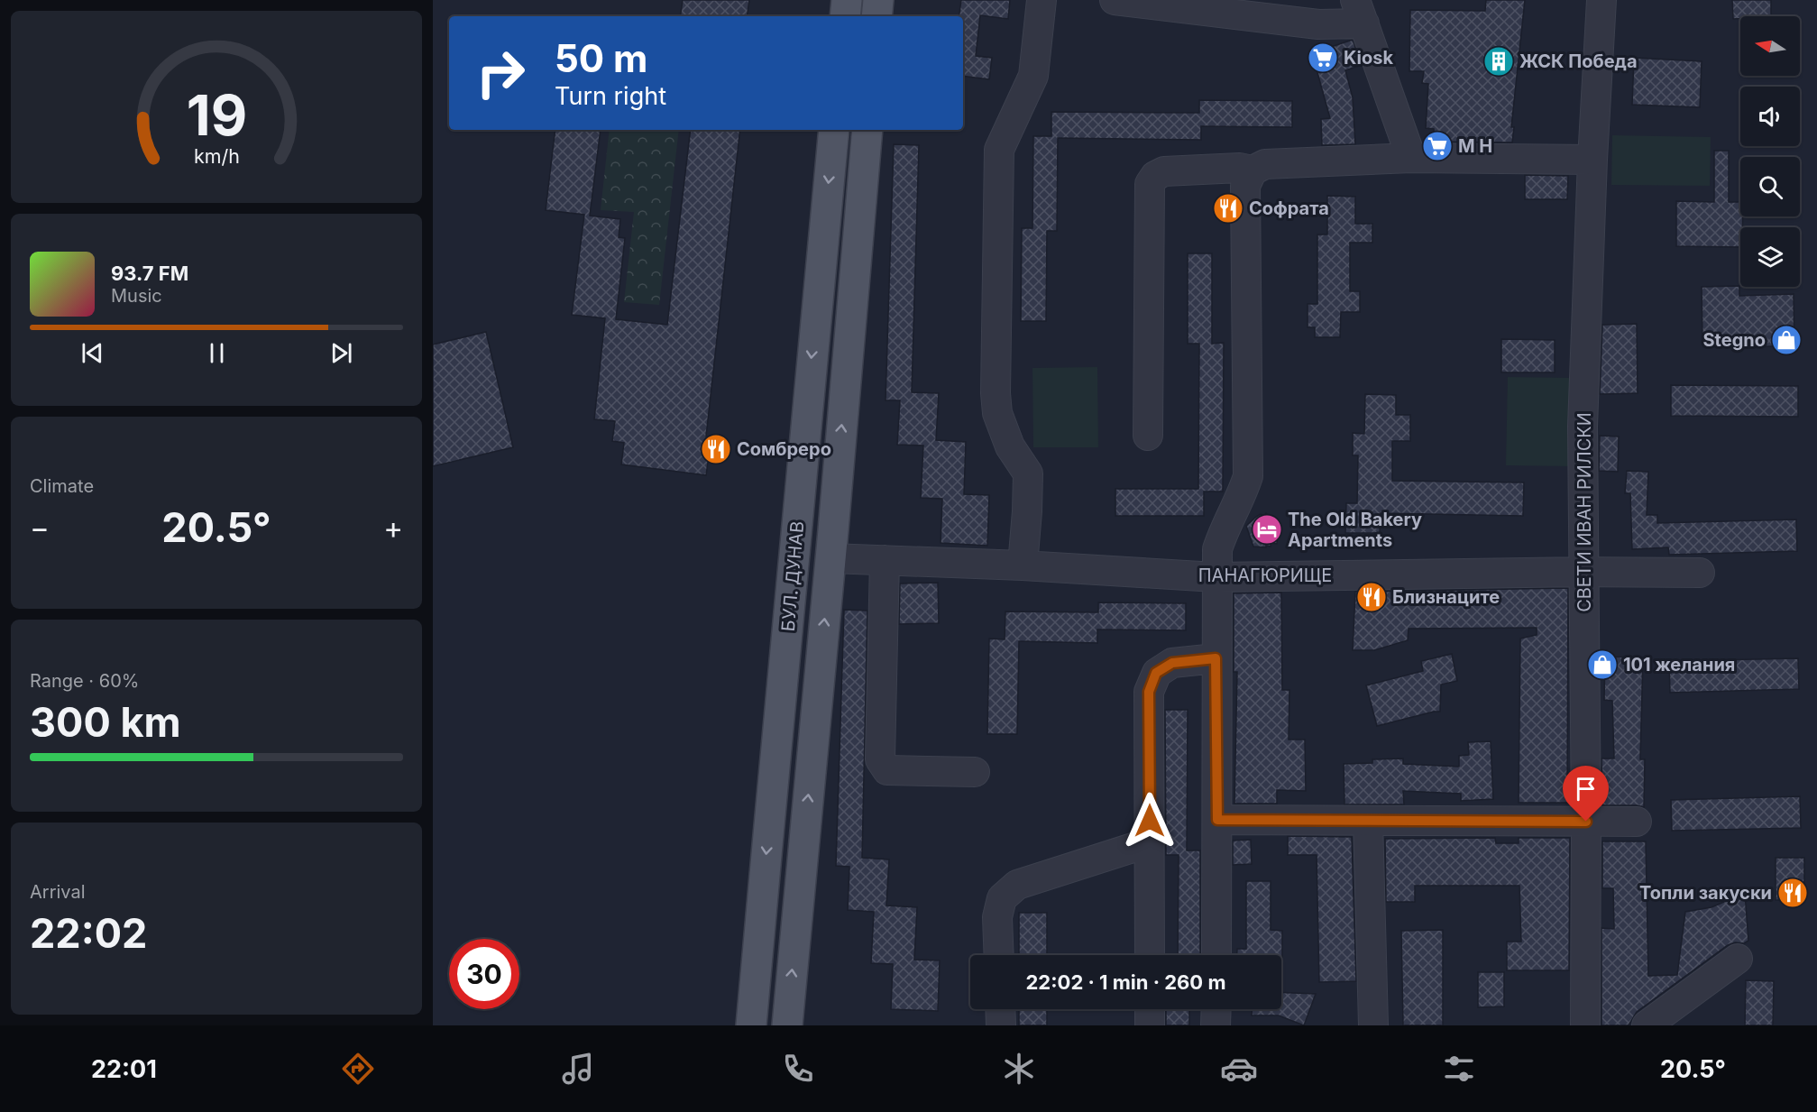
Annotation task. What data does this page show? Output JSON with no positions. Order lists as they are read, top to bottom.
{
  "streets": {
    "main road": ["БУЛ. ДУНАВ"],
    "street": ["СВЕТИ ИВАН РИЛСКИ", "ПАНАГЮРИЩЕ"]
  },
  "crossings": [
    ["СВЕТИ ИВАН РИЛСКИ", "ПАНАГЮРИЩЕ"],
    ["ПАНАГЮРИЩЕ", "БУЛ. ДУНАВ"]
  ],
  "places": {
    "supermarket": ["Kiosk", "М Н"],
    "building": ["ЖСК Победа"],
    "restaurant": [
      "Софрата",
      "Сомбреро",
      "Близнаците",
      "Топли закуски"
    ],
    "shop": ["Stegno", "101 желания"],
    "hotel": ["The Old Bakery Apartments"]
  },
  "north": "left",
  "page": {
    "turn": ["50 m", "Turn right"],
    "song": ["93.7 FM", "Music"],
    "tile": [
      "Climate",
      ["Range · 60%", "300 km"],
      ["Arrival", "22:02"]
    ],
    "heat": ["−", "20.5°", "+"],
    "limit": "30",
    "trip": "22:02 · 1 min · 260 m",
    "tabs": ["22:01", "20.5°"],
    "gauge": ["19", "km/h"]
  }
}
